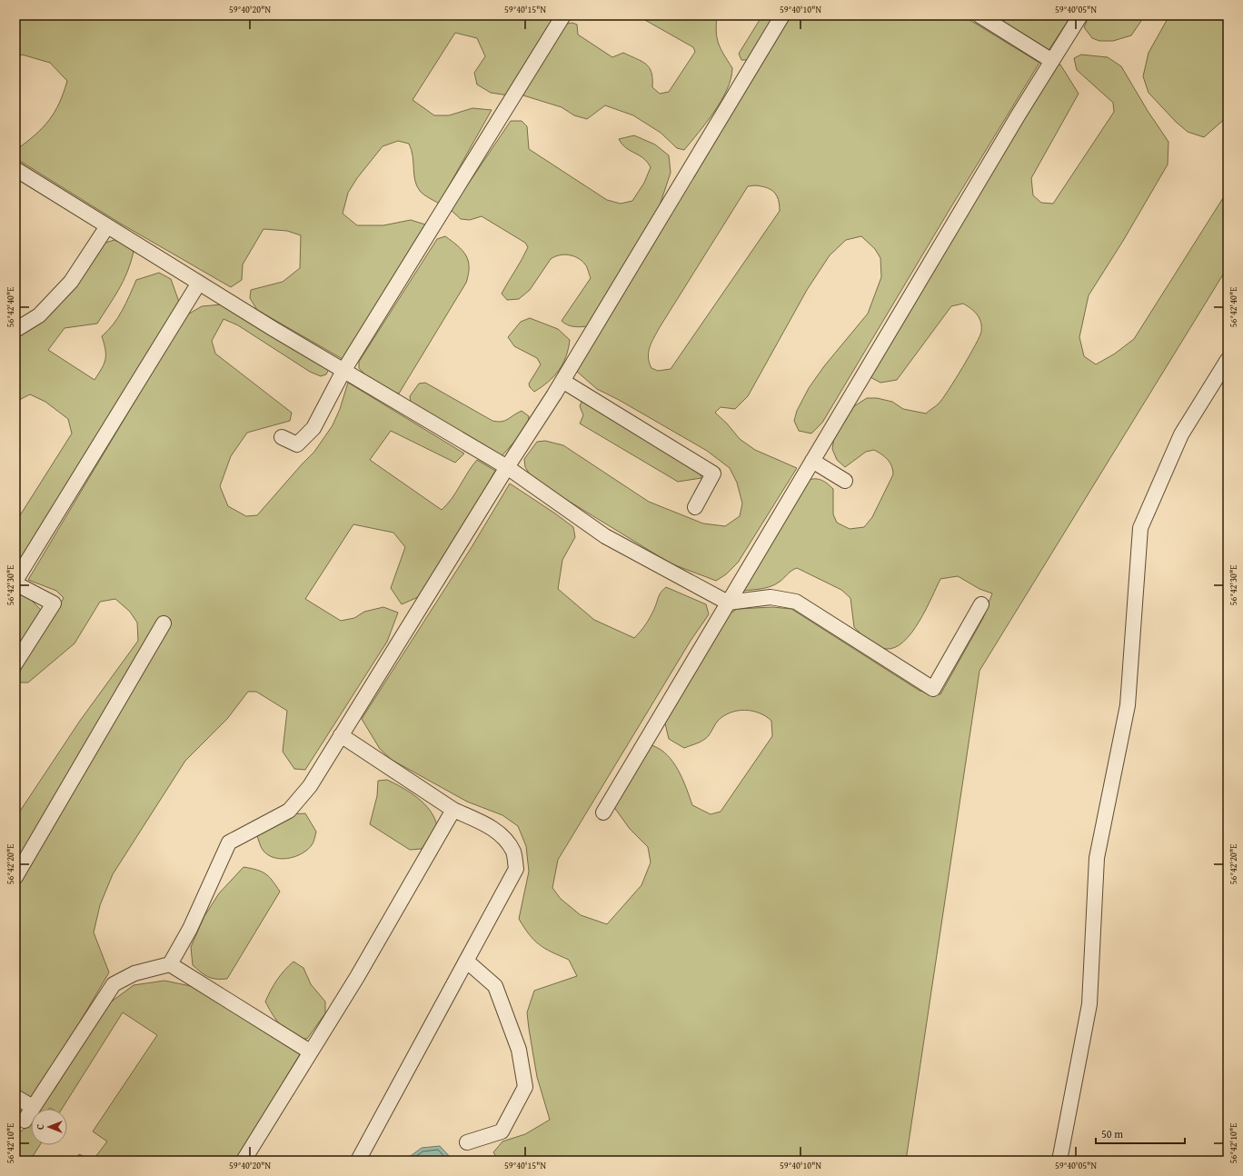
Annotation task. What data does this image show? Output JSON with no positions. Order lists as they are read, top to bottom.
{
  "scale_bar": "50 m",
  "north": "left",
  "coordinates": [
    "59°40'20\"N",
    "59°40'15\"N",
    "59°40'10\"N",
    "59°40'05\"N",
    "56°42'40\"E",
    "56°42'30\"E",
    "56°42'20\"E",
    "56°42'10\"E"
  ]
}
